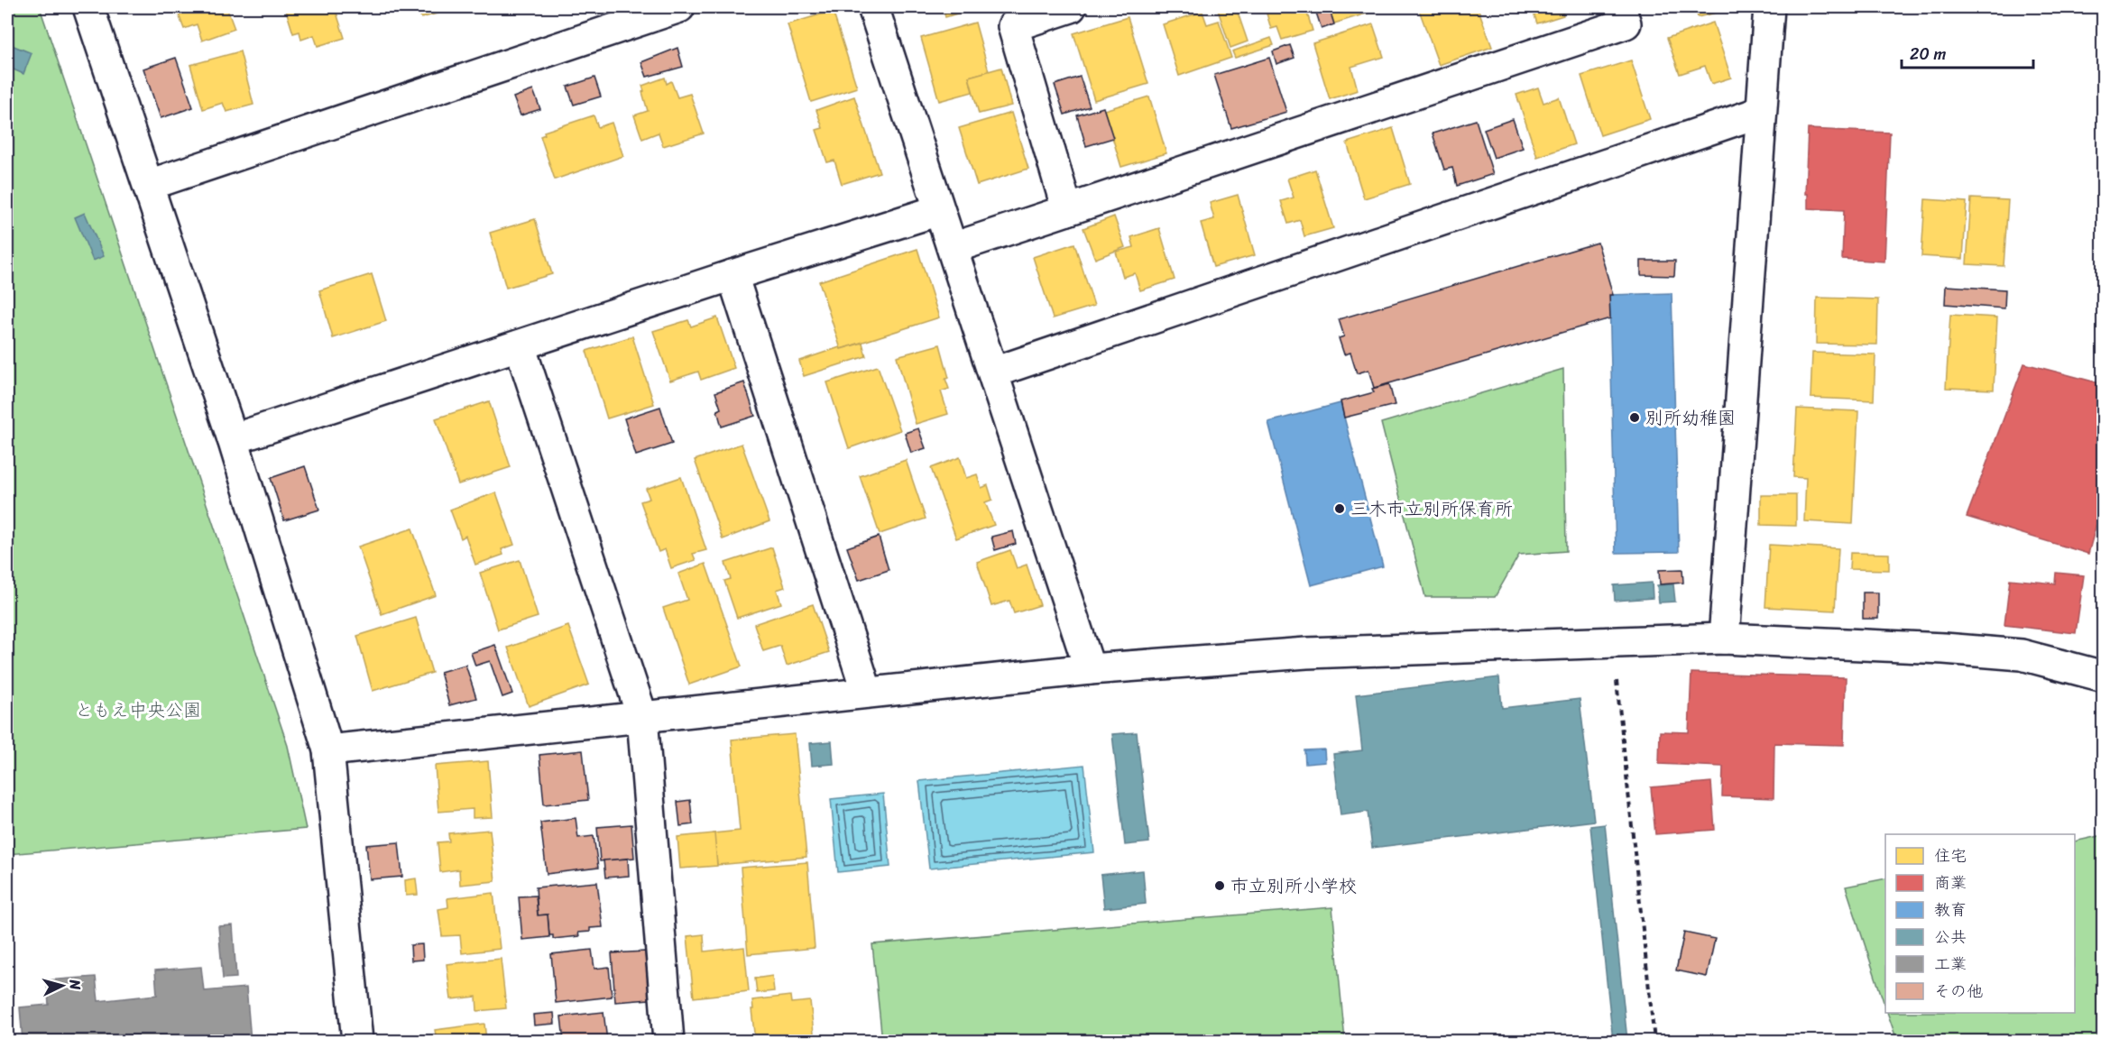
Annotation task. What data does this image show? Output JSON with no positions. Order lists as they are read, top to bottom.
{
  "parks": ["ともえ中央公園"],
  "places": ["別所幼稚園", "三木市立別所保育所", "市立別所小学校"],
  "legend": [
    "住宅",
    "商業",
    "教育",
    "公共",
    "工業",
    "その他"
  ],
  "scale_bar": "20 m",
  "north": "right"
}
